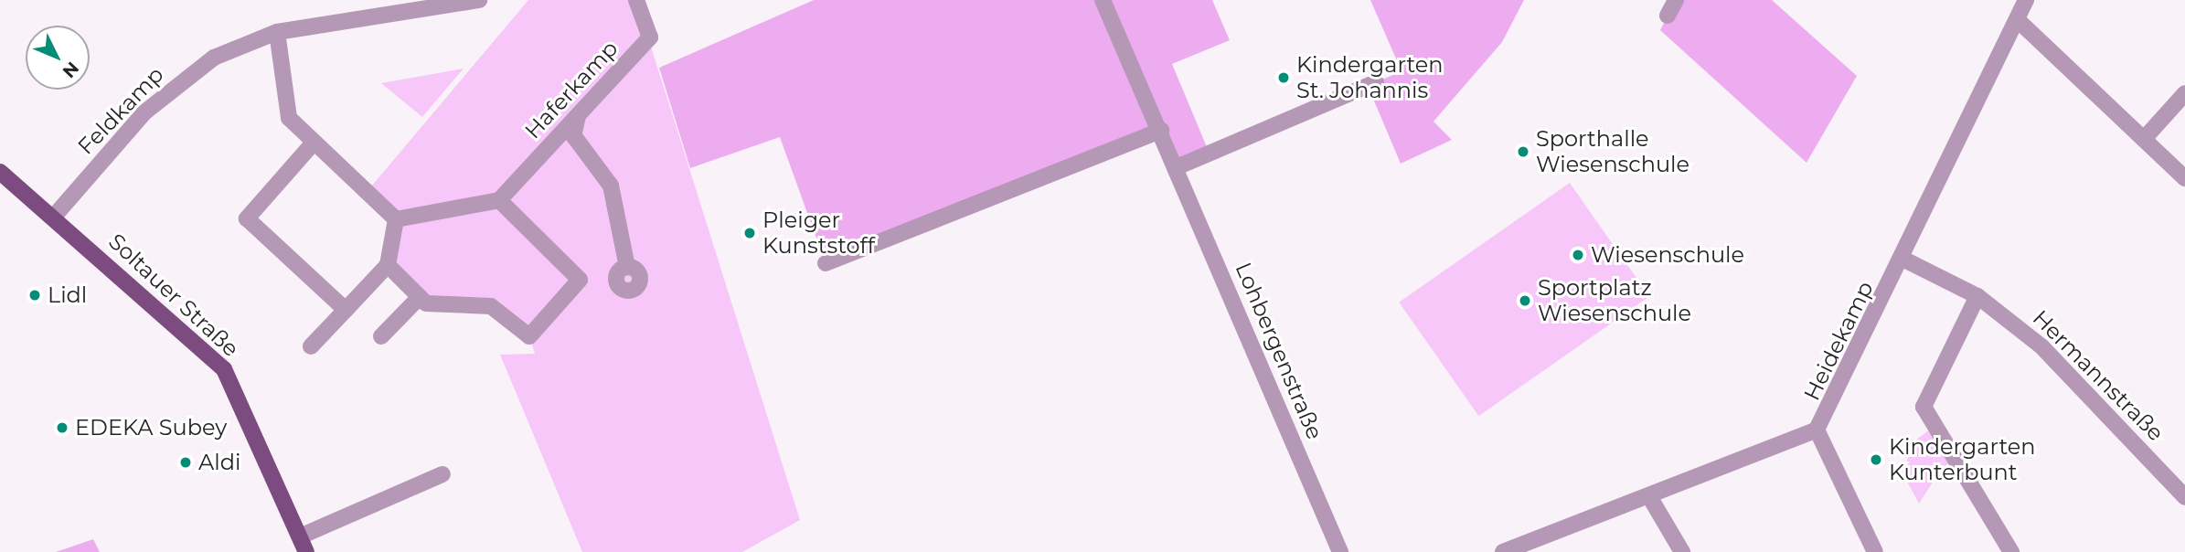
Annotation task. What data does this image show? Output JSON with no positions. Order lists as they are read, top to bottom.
{
  "streets": {
    "main road": ["Soltauer Straße"],
    "street": [
      "Haferkamp",
      "Feldkamp",
      "Heidekamp",
      "Lohbergenstraße",
      "Hermannstraße"
    ]
  },
  "crossings": [
    ["Feldkamp", "Soltauer Straße"],
    ["Heidekamp", "Hermannstraße"]
  ],
  "places": [
    "Kindergarten St. Johannis",
    "Sporthalle Wiesenschule",
    "Pleiger Kunststoff",
    "Wiesenschule",
    "Lidl",
    "Sportplatz Wiesenschule",
    "EDEKA Subey",
    "Kindergarten Kunterbunt",
    "Aldi"
  ],
  "north": "bottom right"
}
